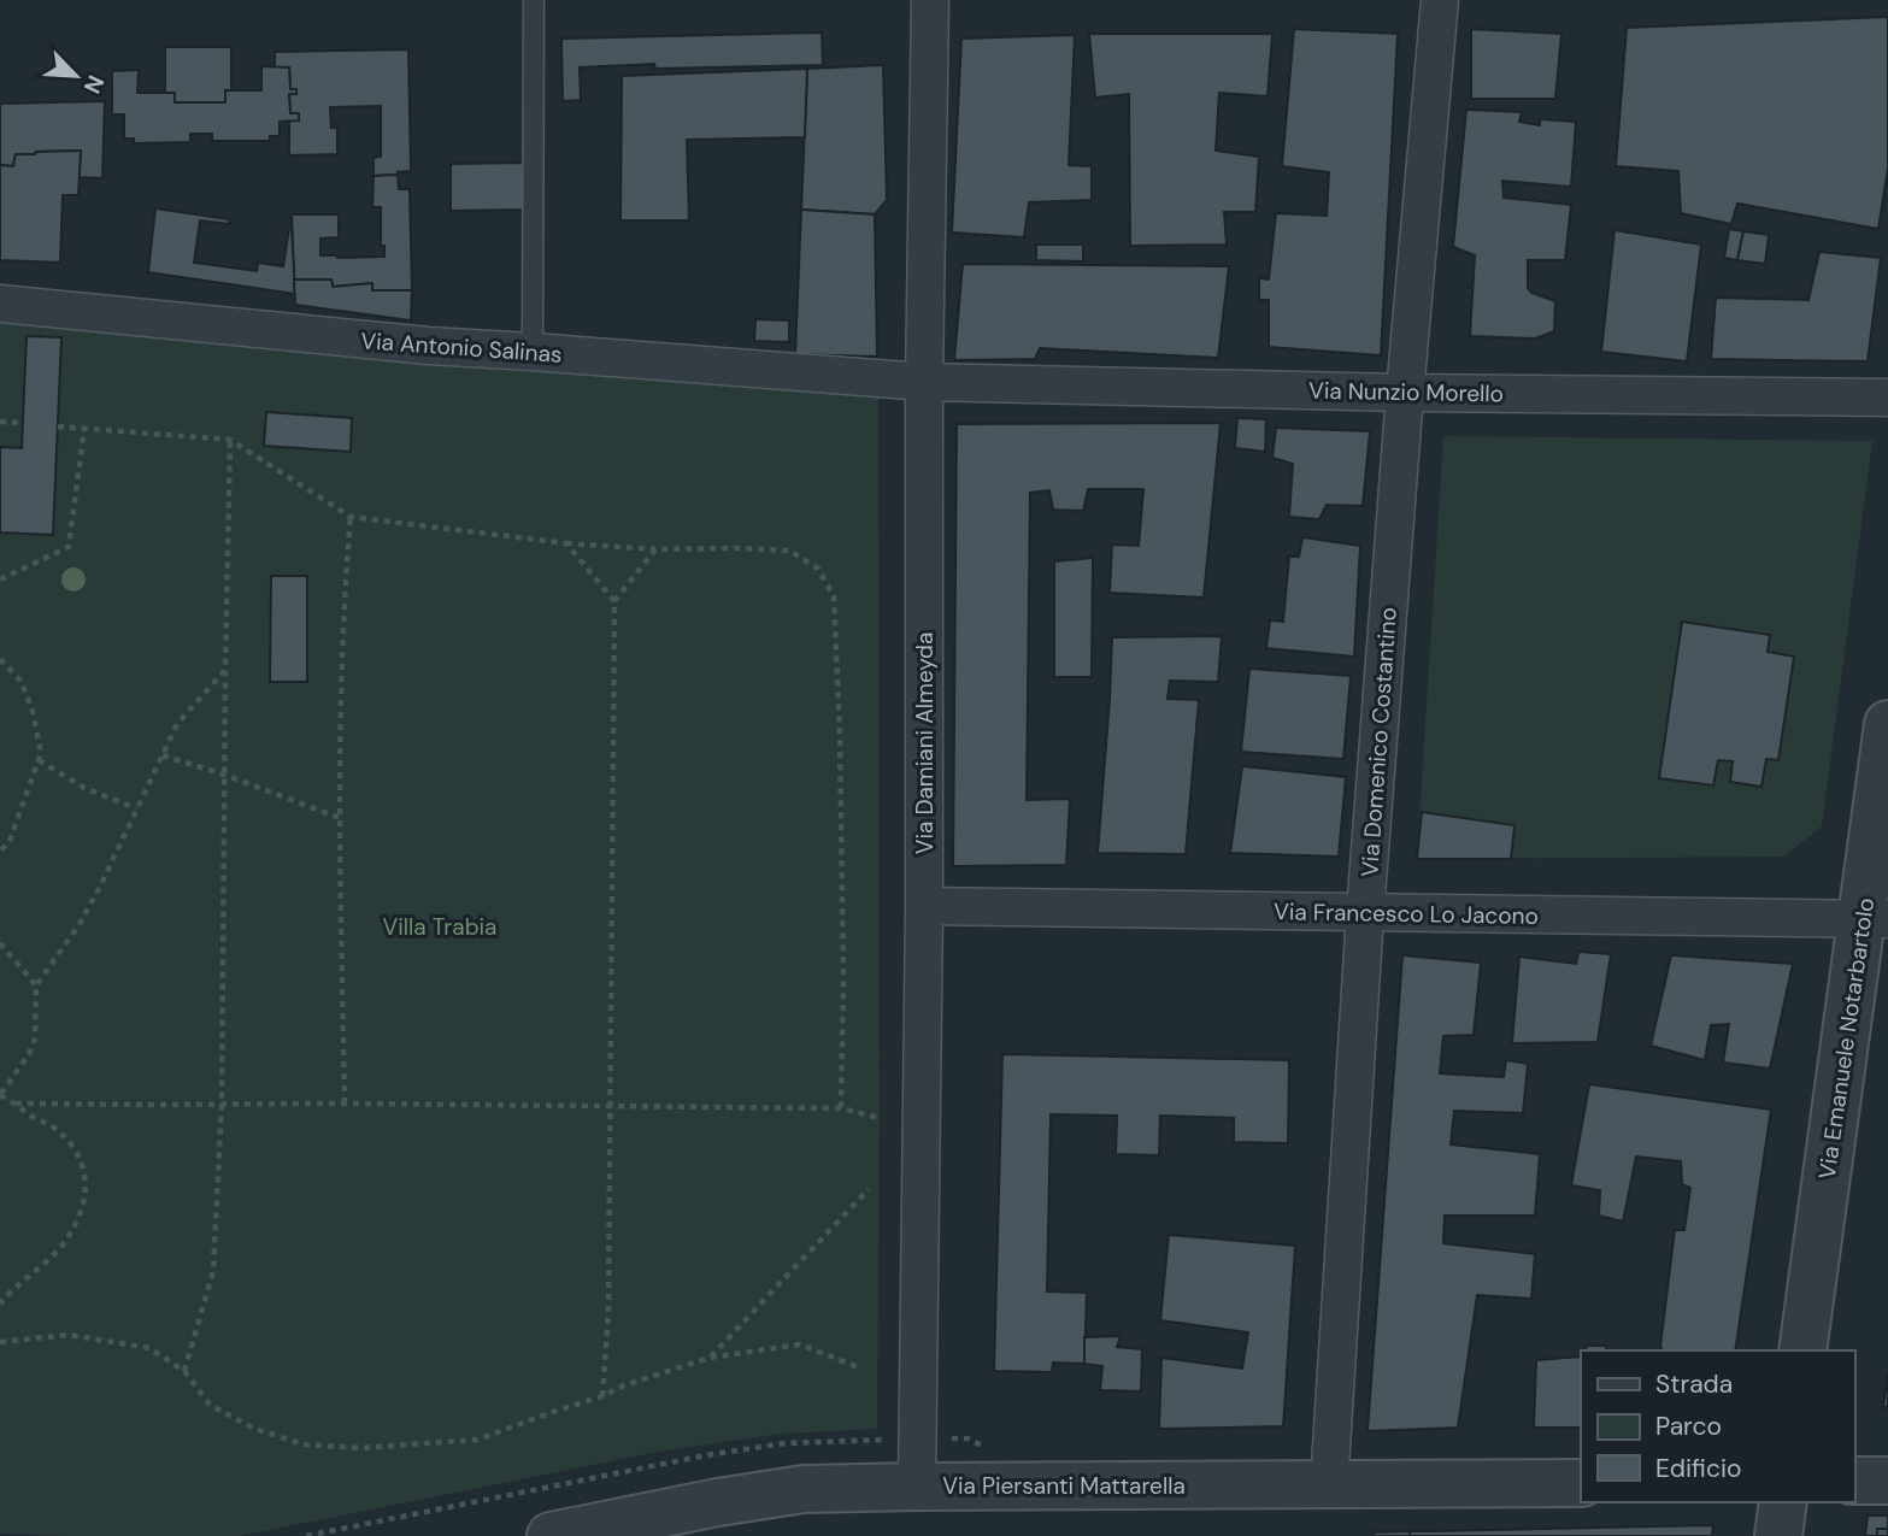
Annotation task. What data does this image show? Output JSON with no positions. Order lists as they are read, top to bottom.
{
  "streets": {
    "street": [
      "Via Antonio Salinas",
      "Via Nunzio Morello",
      "Via Domenico Costantino",
      "Via Damiani Almeyda",
      "Via Francesco Lo Jacono",
      "Via Emanuele Notarbartolo",
      "Via Piersanti Mattarella"
    ]
  },
  "crossings": [
    ["Via Antonio Salinas", "Via Nunzio Morello"],
    ["Via Antonio Salinas", "Via Damiani Almeyda"],
    ["Via Nunzio Morello", "Via Domenico Costantino"],
    ["Via Nunzio Morello", "Via Damiani Almeyda"],
    ["Via Domenico Costantino", "Via Francesco Lo Jacono"],
    ["Via Domenico Costantino", "Via Piersanti Mattarella"],
    ["Via Damiani Almeyda", "Via Francesco Lo Jacono"],
    ["Via Damiani Almeyda", "Via Piersanti Mattarella"],
    ["Via Francesco Lo Jacono", "Via Emanuele Notarbartolo"]
  ],
  "parks": ["Villa Trabia"],
  "legend": ["Strada", "Parco", "Edificio"],
  "north": "bottom right"
}
